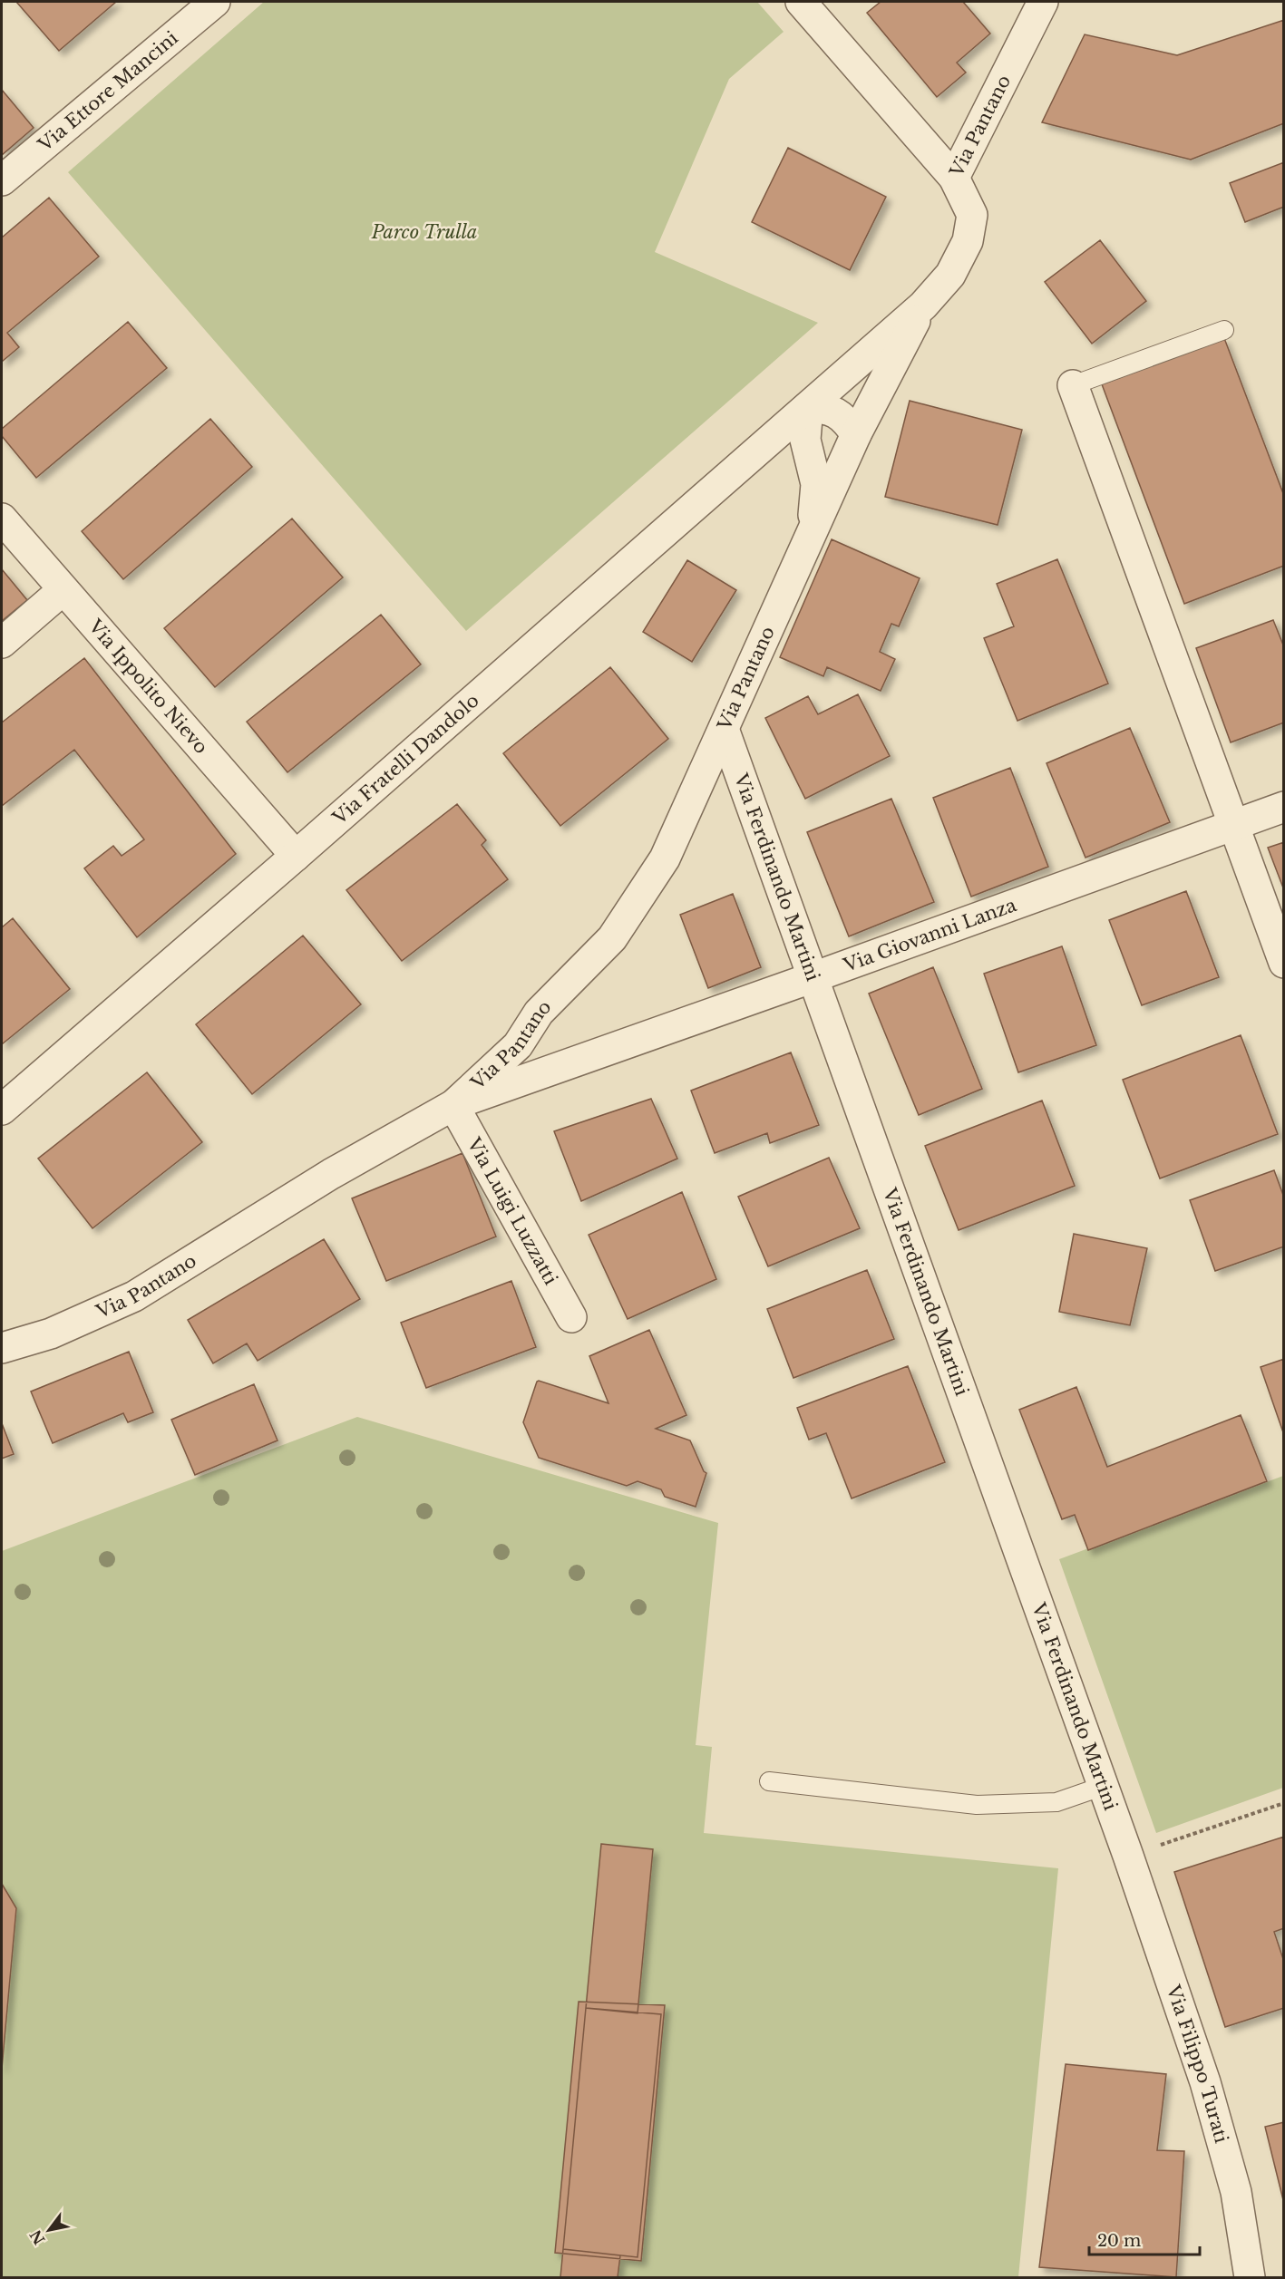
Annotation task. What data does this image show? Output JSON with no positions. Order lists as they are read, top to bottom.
{
  "streets": {
    "street": [
      "Via Ettore Mancini",
      "Via Pantano",
      "Via Ippolito Nievo",
      "Via Fratelli Dandolo",
      "Via Ferdinando Martini",
      "Via Giovanni Lanza",
      "Via Luigi Luzzatti",
      "Via Filippo Turati"
    ]
  },
  "crossings": [
    ["Via Pantano", "Via Fratelli Dandolo"],
    ["Via Pantano", "Via Ferdinando Martini"],
    ["Via Pantano", "Via Giovanni Lanza"],
    ["Via Pantano", "Via Luigi Luzzatti"],
    ["Via Ippolito Nievo", "Via Fratelli Dandolo"],
    ["Via Ferdinando Martini", "Via Giovanni Lanza"],
    ["Via Ferdinando Martini", "Via Filippo Turati"],
    ["Via Giovanni Lanza", "Via Luigi Luzzatti"]
  ],
  "parks": ["Parco Trulla"],
  "scale_bar": "20 m",
  "north": "bottom left"
}
